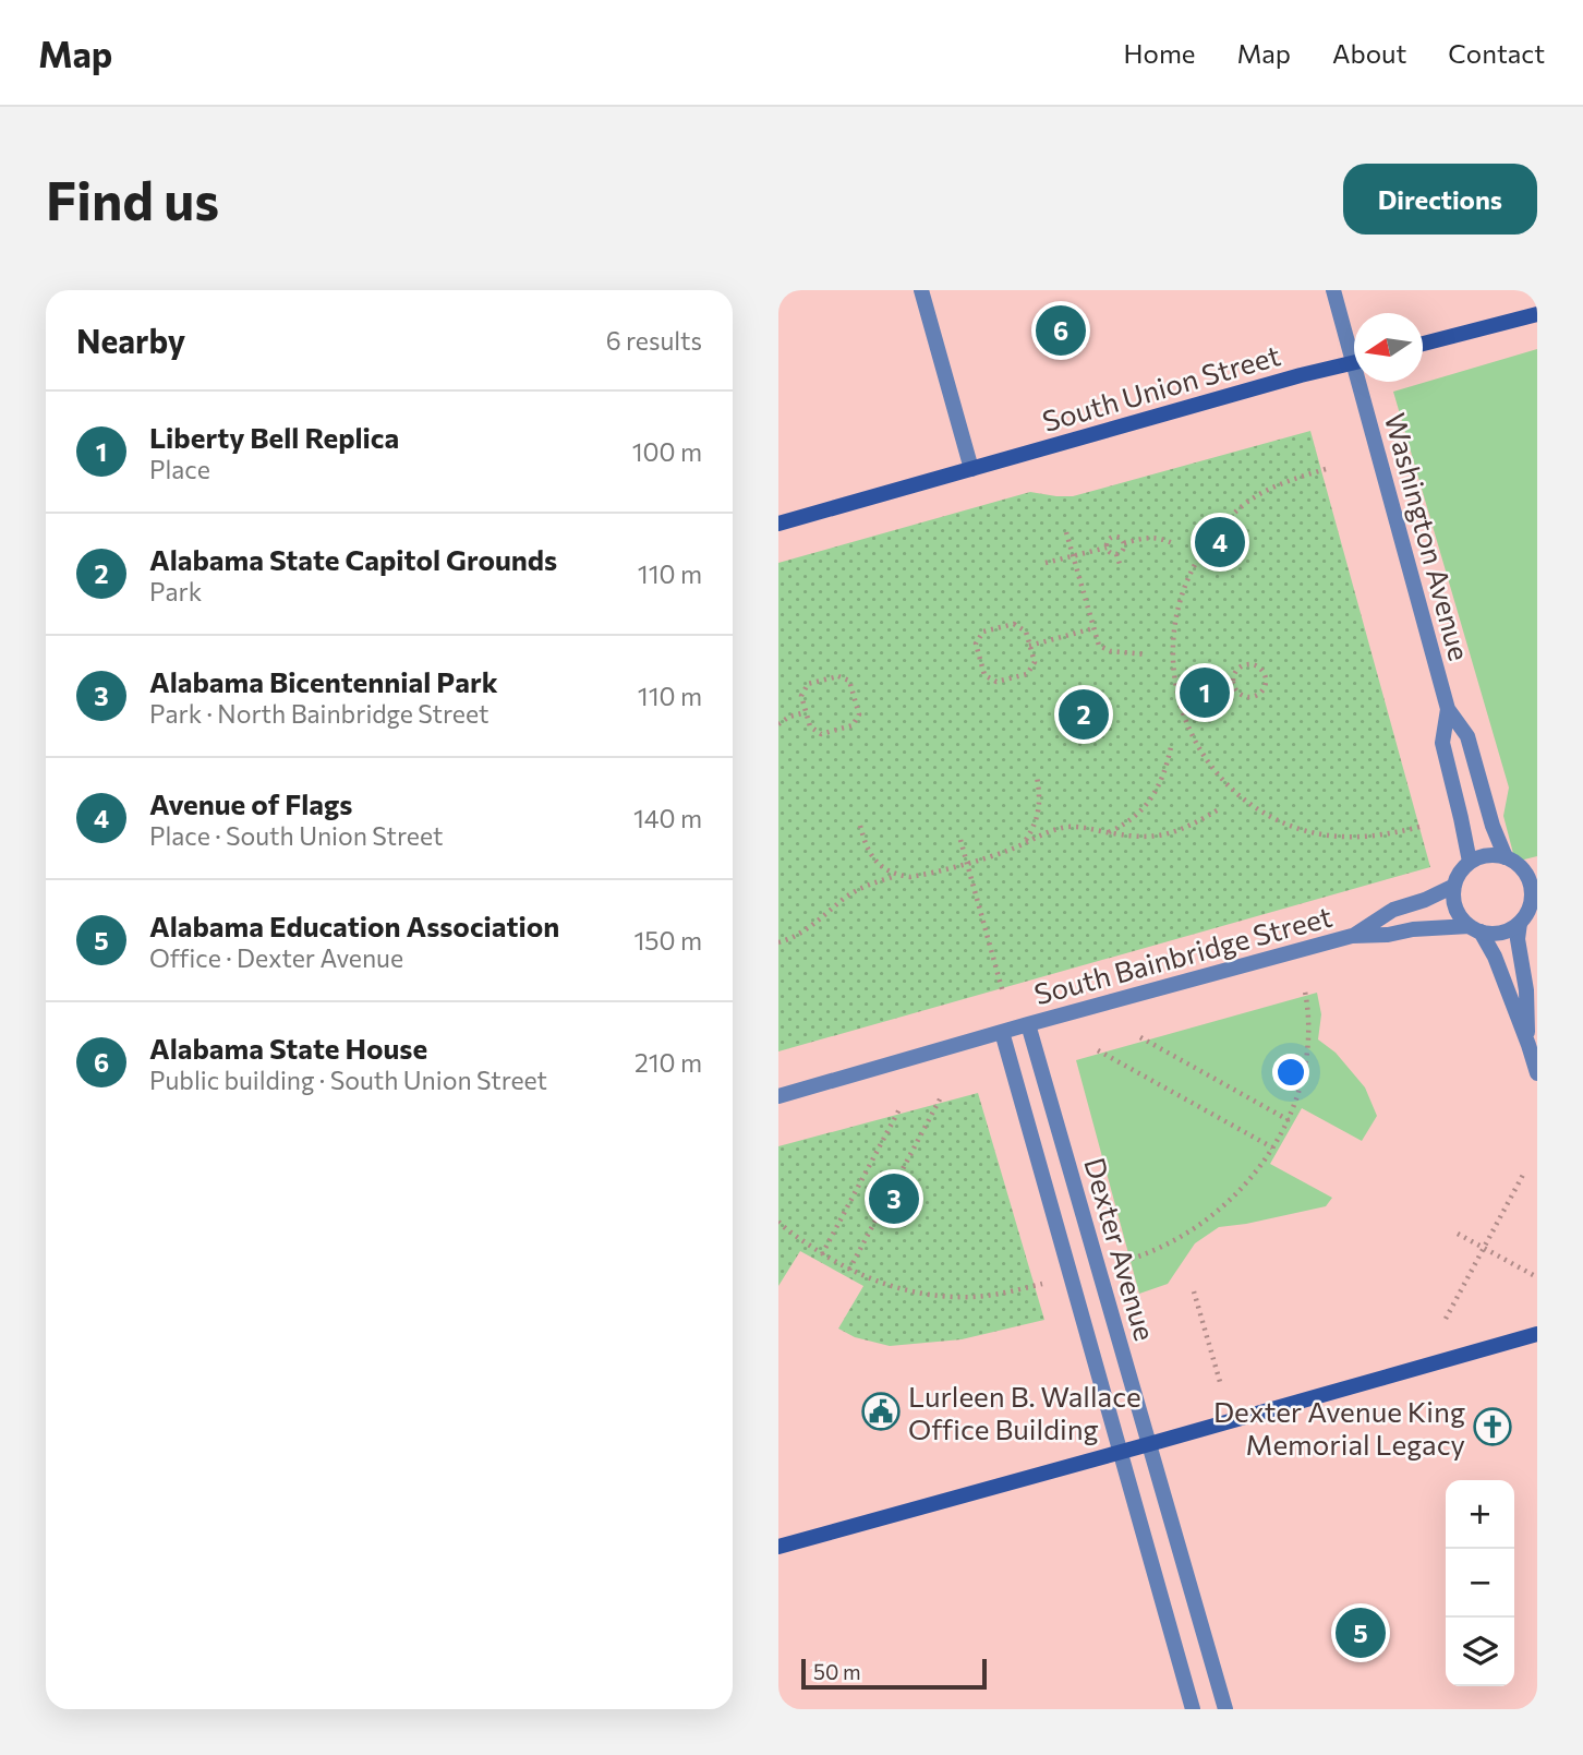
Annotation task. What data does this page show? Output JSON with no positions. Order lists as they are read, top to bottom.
{
  "streets": {
    "main road": ["South Union Street"],
    "street": ["Washington Avenue", "South Bainbridge Street", "Dexter Avenue"]
  },
  "crossings": [
    ["Washington Avenue", "South Bainbridge Street"],
    ["South Bainbridge Street", "Dexter Avenue"]
  ],
  "places": {
    "public building": ["Lurleen B. Wallace Office Building"],
    "church": ["Dexter Avenue King Memorial Legacy"]
  },
  "scale_bar": "50 m",
  "north": "left",
  "page": {
    "header": "Map",
    "nav": [
      "Home",
      "Map",
      "About",
      "Contact"
    ],
    "buttons": "Directions",
    "title": "Find us",
    "heading": ["Nearby", "6 results"],
    "pins": [
      "6",
      "4",
      "1",
      "2",
      "3",
      "5"
    ],
    "list": [
      {
        "mark": "1",
        "name": "Liberty Bell Replica",
        "note": "Place",
        "value": "100 m"
      },
      {
        "mark": "2",
        "name": "Alabama State Capitol Grounds",
        "note": "Park",
        "value": "110 m"
      },
      {
        "mark": "3",
        "name": "Alabama Bicentennial Park",
        "note": "Park · North Bainbridge Street",
        "value": "110 m"
      },
      {
        "mark": "4",
        "name": "Avenue of Flags",
        "note": "Place · South Union Street",
        "value": "140 m"
      },
      {
        "mark": "5",
        "name": "Alabama Education Association",
        "note": "Office · Dexter Avenue",
        "value": "150 m"
      },
      {
        "mark": "6",
        "name": "Alabama State House",
        "note": "Public building · South Union Street",
        "value": "210 m"
      }
    ],
    "map_buttons": ["+", "−"],
    "scale": "50 m"
  }
}
